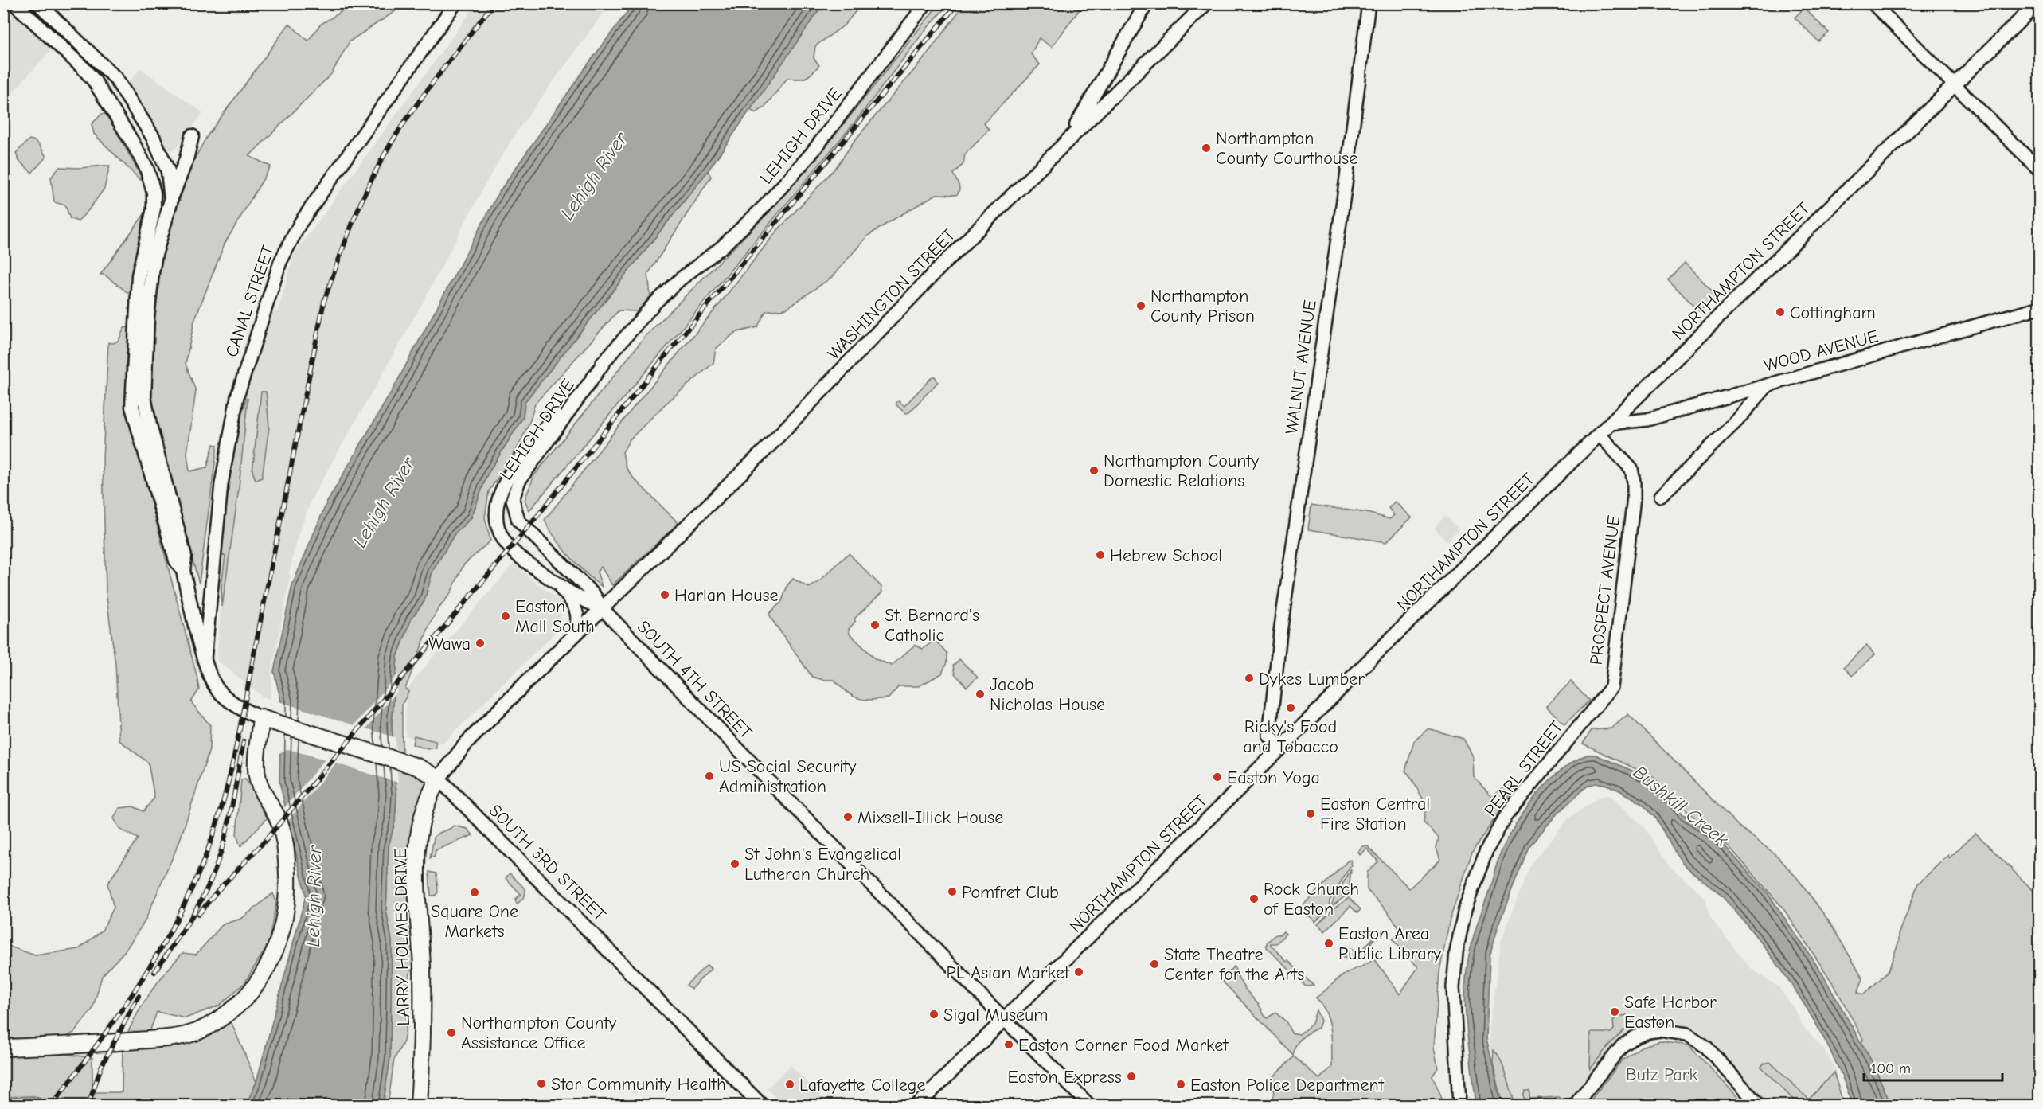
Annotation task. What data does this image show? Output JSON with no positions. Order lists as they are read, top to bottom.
{
  "streets": {
    "highway": ["SOUTH 3RD STREET", "LARRY HOLMES DRIVE"],
    "main road": ["NORTHAMPTON STREET", "WASHINGTON STREET"],
    "street": [
      "LEHIGH DRIVE",
      "CANAL STREET",
      "WOOD AVENUE",
      "WALNUT AVENUE",
      "PROSPECT AVENUE",
      "SOUTH 4TH STREET",
      "PEARL STREET"
    ]
  },
  "crossings": [
    ["LEHIGH DRIVE", "WASHINGTON STREET"],
    ["LEHIGH DRIVE", "SOUTH 4TH STREET"],
    ["LEHIGH DRIVE", "LARRY HOLMES DRIVE"],
    ["NORTHAMPTON STREET", "WOOD AVENUE"],
    ["NORTHAMPTON STREET", "WALNUT AVENUE"],
    ["NORTHAMPTON STREET", "PROSPECT AVENUE"],
    ["NORTHAMPTON STREET", "SOUTH 4TH STREET"],
    ["WASHINGTON STREET", "SOUTH 4TH STREET"],
    ["WASHINGTON STREET", "LARRY HOLMES DRIVE"],
    ["PROSPECT AVENUE", "PEARL STREET"],
    ["SOUTH 4TH STREET", "LARRY HOLMES DRIVE"],
    ["SOUTH 3RD STREET", "LARRY HOLMES DRIVE"]
  ],
  "water": ["Lehigh River", "Bushkill Creek"],
  "parks": ["Butz Park"],
  "places": [
    "Northampton County Courthouse",
    "Northampton County Prison",
    "Cottingham",
    "Northampton County Domestic Relations",
    "Hebrew School",
    "Harlan House",
    "Easton Mall South",
    "St. Bernard's Catholic",
    "Wawa",
    "Dykes Lumber",
    "Jacob Nicholas House",
    "Ricky's Food and Tobacco",
    "US Social Security Administration",
    "Easton Yoga",
    "Easton Central Fire Station",
    "Mixsell-Illick House",
    "St John's Evangelical Lutheran Church",
    "Pomfret Club",
    "Square One Markets",
    "Rock Church of Easton",
    "Easton Area Public Library",
    "State Theatre Center for the Arts",
    "PL Asian Market",
    "Safe Harbor Easton",
    "Sigal Museum",
    "Northampton County Assistance Office",
    "Easton Corner Food Market",
    "Easton Express",
    "Star Community Health",
    "Lafayette College",
    "Easton Police Department"
  ],
  "scale_bar": "100 m"
}
